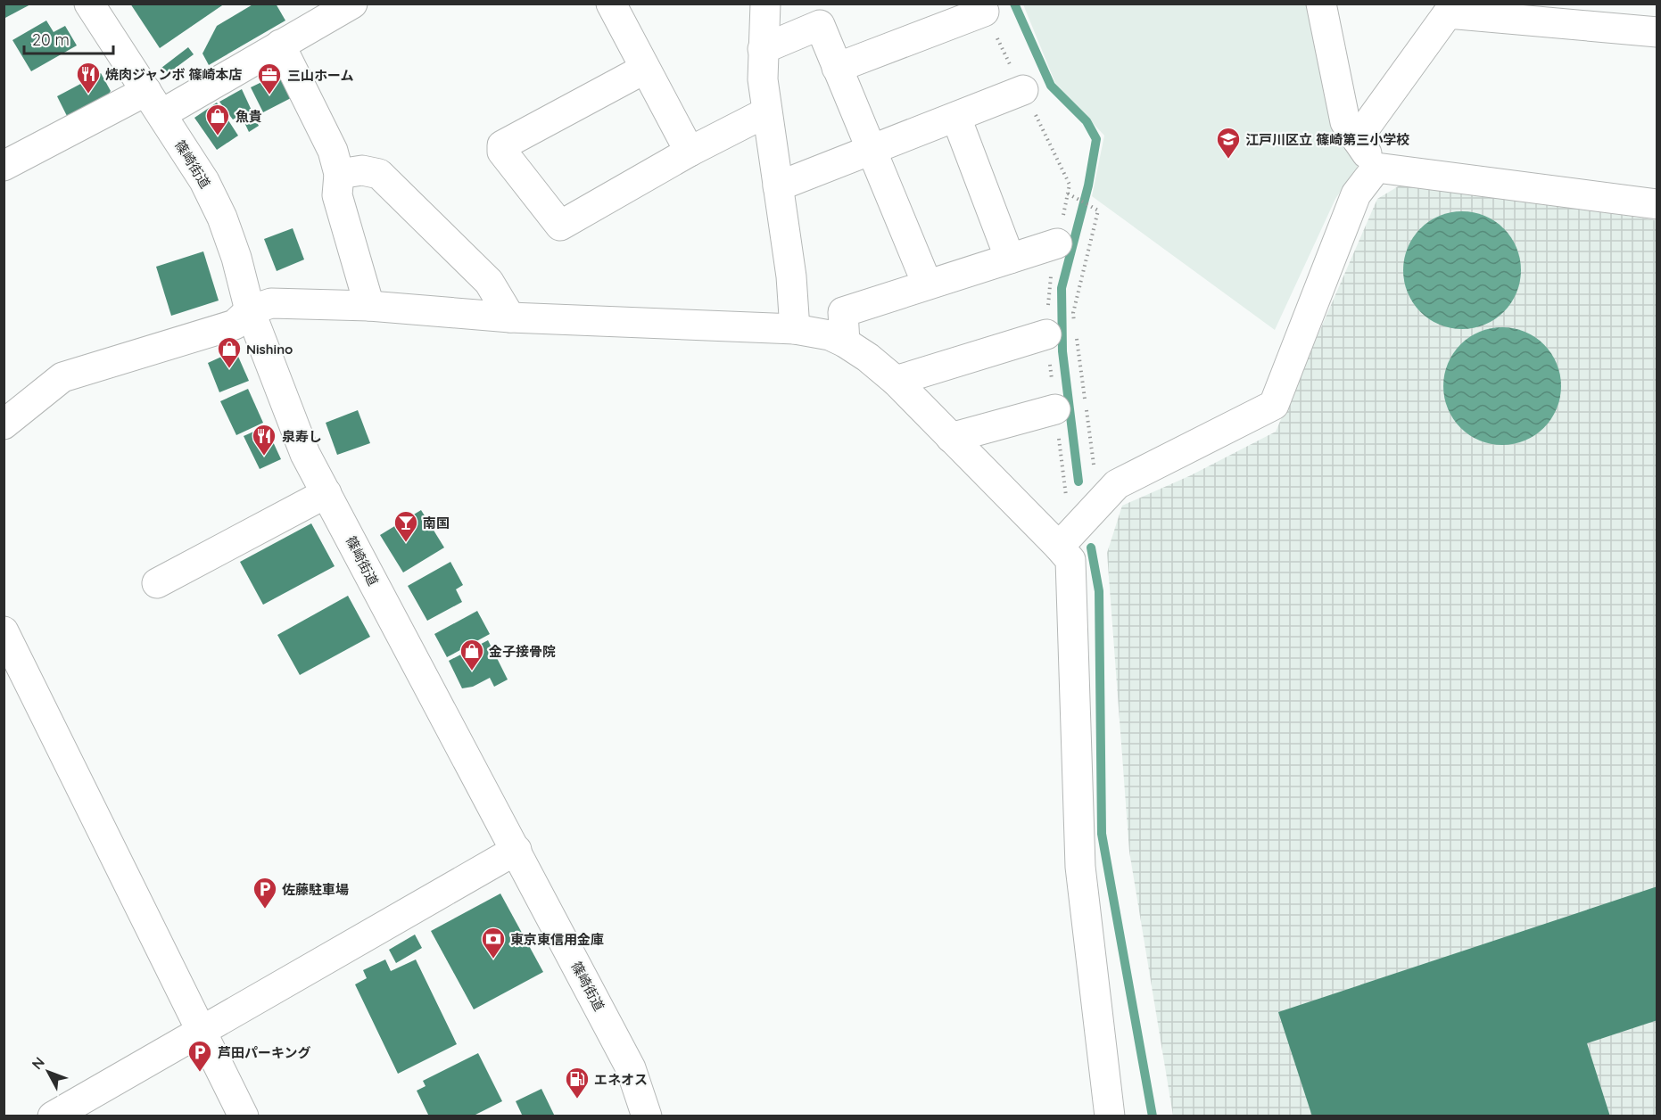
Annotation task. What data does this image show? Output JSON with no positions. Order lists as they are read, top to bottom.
{
  "streets": {
    "street": ["篠崎街道"]
  },
  "places": {
    "restaurant": ["焼肉ジャンボ 篠崎本店", "泉寿し"],
    "office": ["三山ホーム"],
    "shop": ["魚貴", "Nishino", "金子接骨院"],
    "school or university": ["江戸川区立 篠崎第三小学校"],
    "bar": ["南国"],
    "parking": ["佐藤駐車場", "芦田パーキング"],
    "bank": ["東京東信用金庫"],
    "fuel station": ["エネオス"]
  },
  "scale_bar": "20 m",
  "north": "top left"
}
